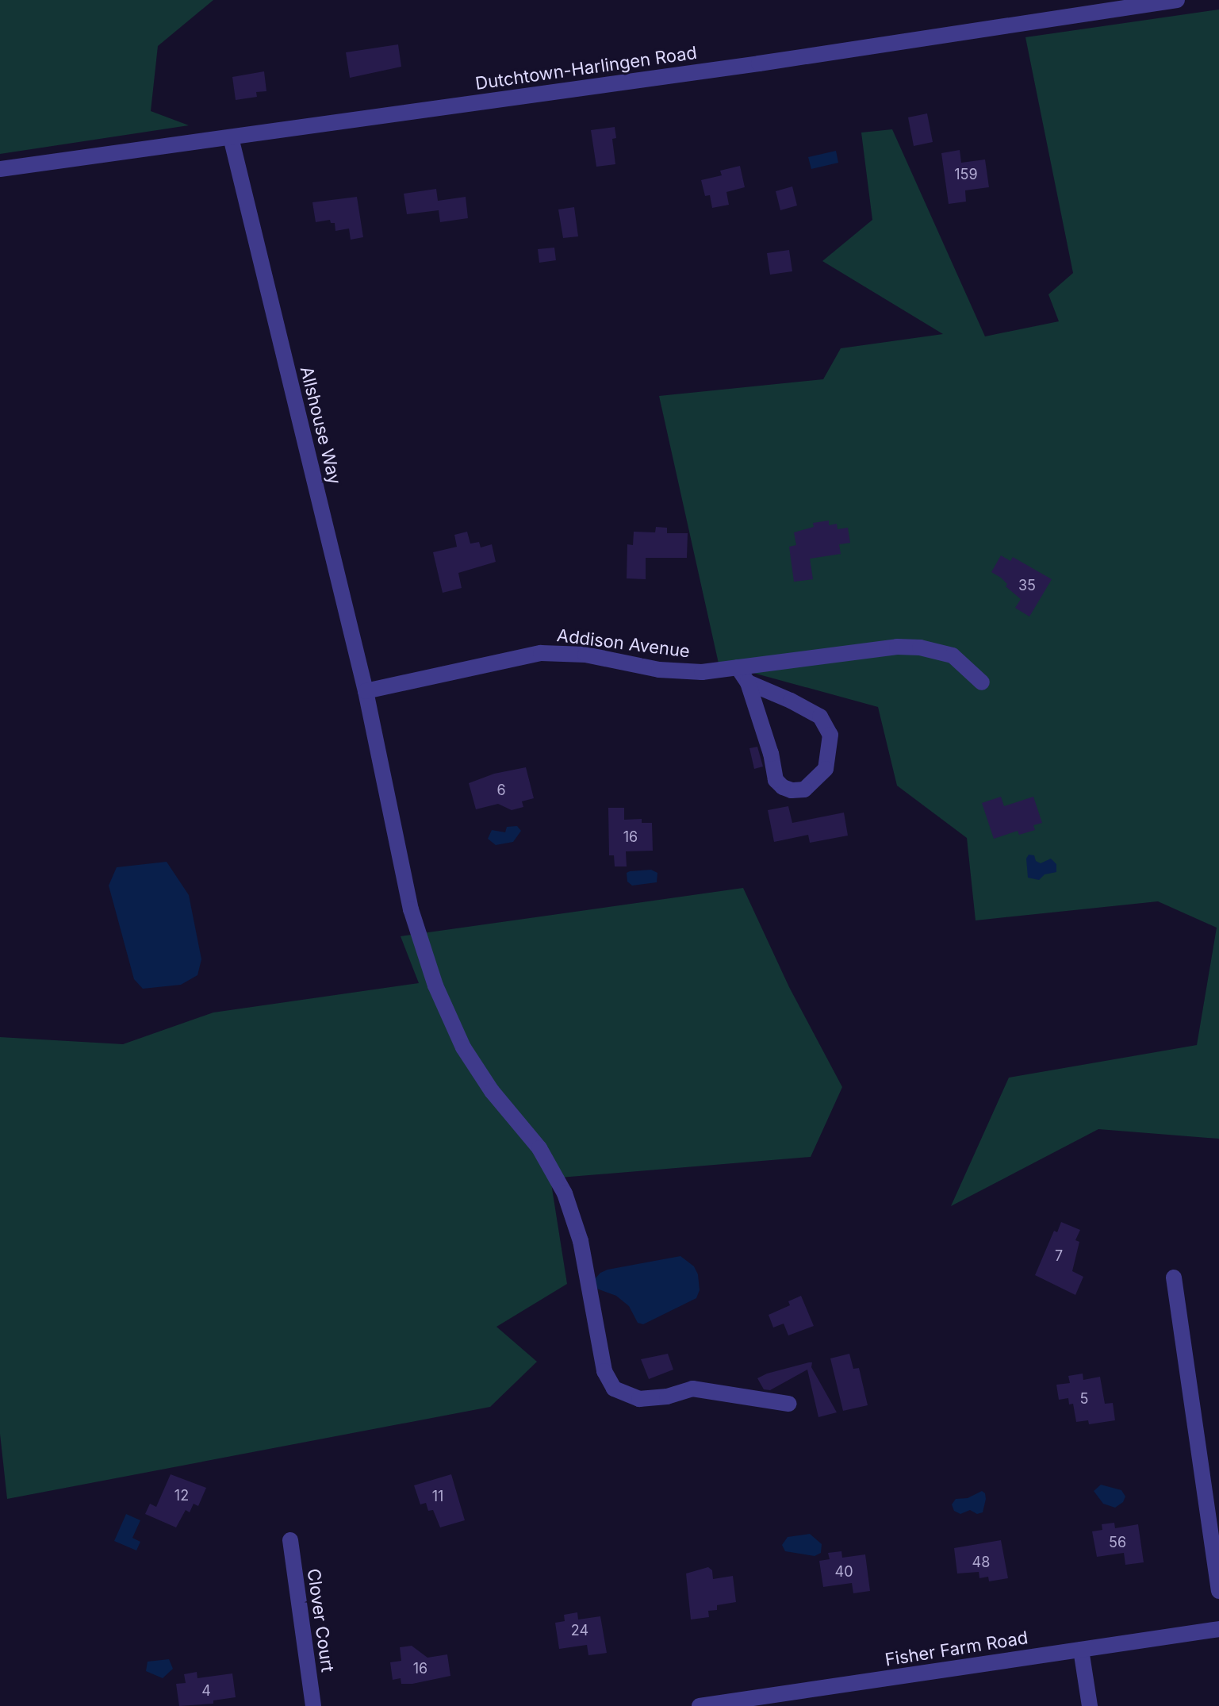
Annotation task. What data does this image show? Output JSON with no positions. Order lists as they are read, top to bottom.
{
  "streets": {
    "street": [
      "Dutchtown-Harlingen Road",
      "Allshouse Way",
      "Addison Avenue",
      "Clover Court",
      "Fisher Farm Road"
    ]
  },
  "crossings": [
    ["Dutchtown-Harlingen Road", "Allshouse Way"],
    ["Allshouse Way", "Addison Avenue"]
  ],
  "house_numbers": [
    "159",
    "35",
    "6",
    "16",
    "7",
    "5",
    "12",
    "11",
    "56",
    "48",
    "40",
    "24",
    "16",
    "4"
  ]
}
